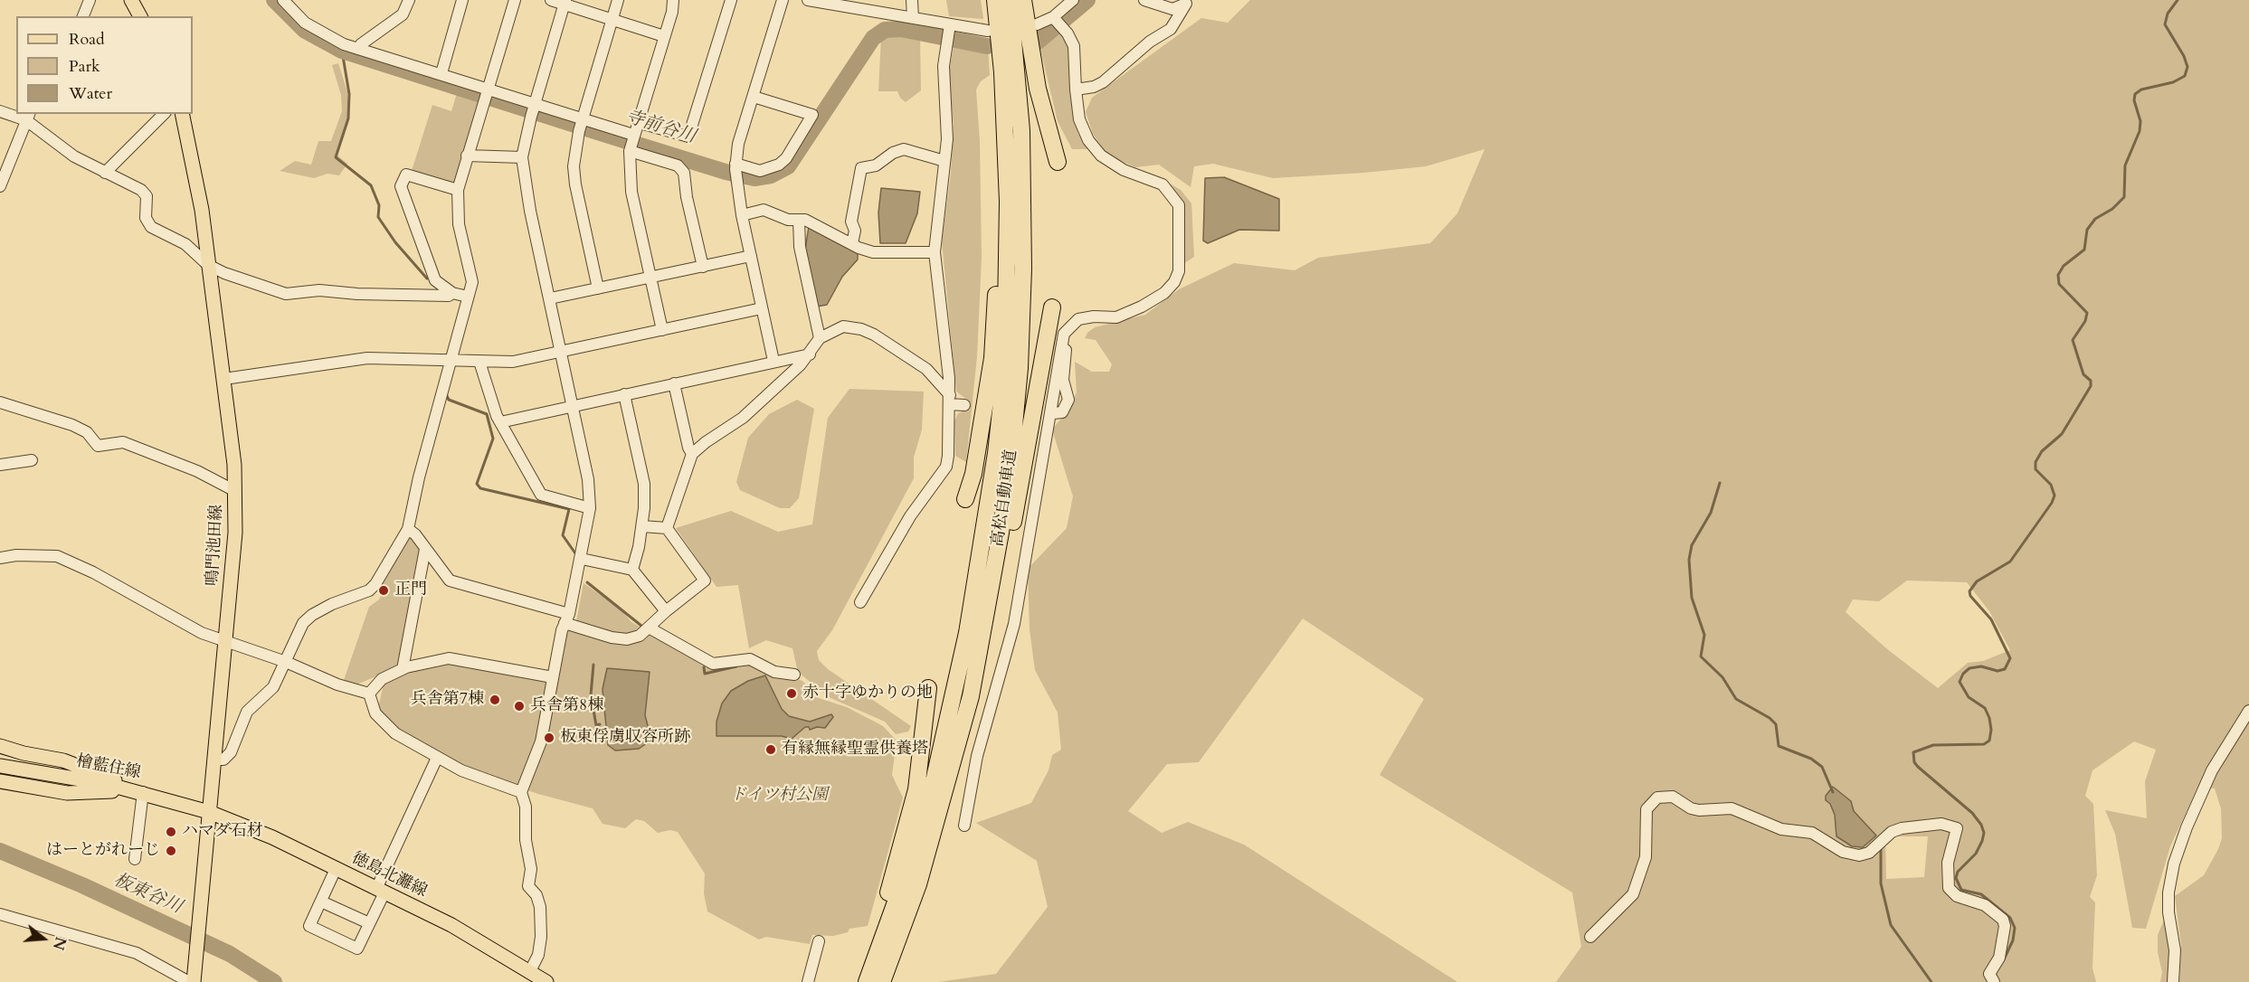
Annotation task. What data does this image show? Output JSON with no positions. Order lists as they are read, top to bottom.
{
  "streets": {
    "highway": ["高松自動車道"],
    "main road": ["鳴門池田線", "檜藍住線", "徳島北灘線"]
  },
  "crossings": [
    ["鳴門池田線", "檜藍住線"],
    ["鳴門池田線", "徳島北灘線"],
    ["檜藍住線", "徳島北灘線"]
  ],
  "water": ["寺前谷川", "板東谷川"],
  "parks": ["ドイツ村公園"],
  "places": [
    "正門",
    "赤十字ゆかりの地",
    "兵舎第7棟",
    "兵舎第8棟",
    "板東俘虜収容所跡",
    "有縁無縁聖霊供養塔",
    "ハマダ石材",
    "はーとがれーじ"
  ],
  "legend": ["Road", "Park", "Water"],
  "north": "right"
}
